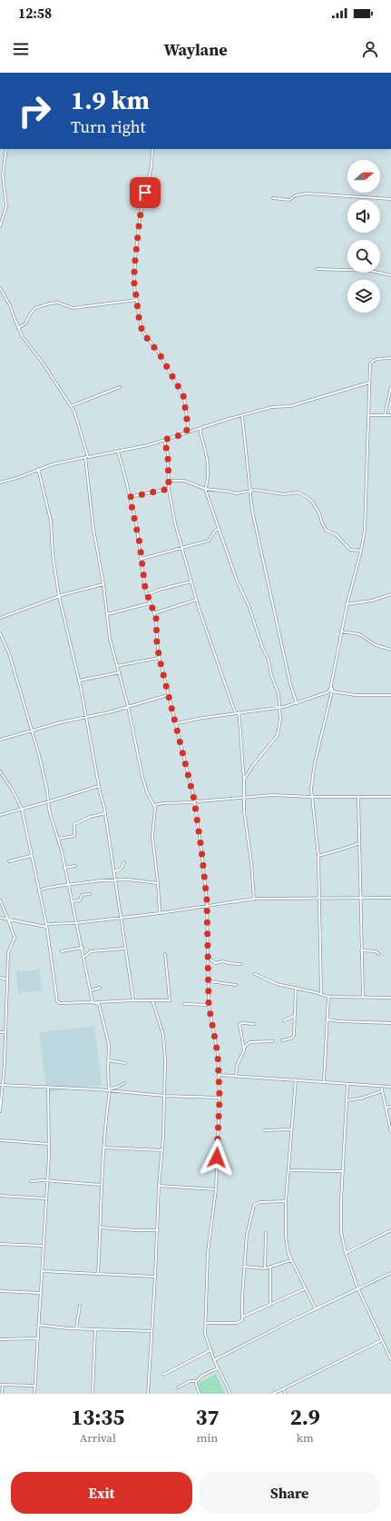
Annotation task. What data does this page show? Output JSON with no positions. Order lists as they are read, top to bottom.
{
  "north": "right",
  "page": {
    "status": "12:58",
    "header": "Waylane",
    "turn": ["1.9 km", "Turn right"],
    "eta": [
      "13:35",
      "Arrival",
      "37",
      "min",
      "2.9",
      "km"
    ],
    "buttons": ["Exit", "Share"]
  }
}
